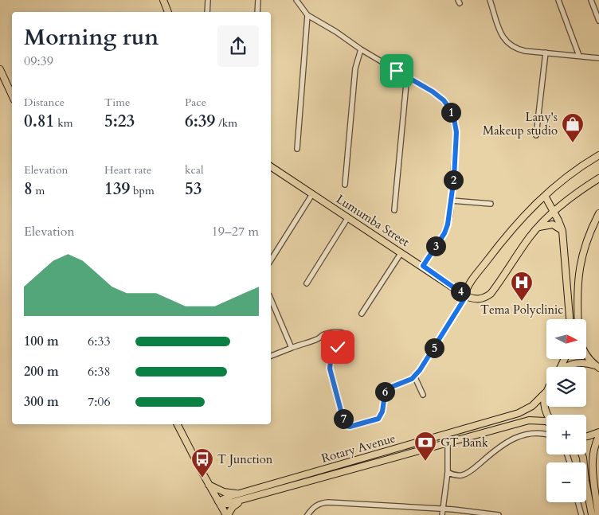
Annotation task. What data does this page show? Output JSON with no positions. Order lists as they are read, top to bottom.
{
  "streets": {
    "main road": ["Lumumba Street", "Rotary Avenue"]
  },
  "places": {
    "shop": ["Lany's Makeup studio"],
    "hospital": ["Tema Polyclinic"],
    "bank": ["GT Bank"],
    "bus stop": ["T Junction"]
  },
  "north": "right",
  "page": {
    "heading": ["Morning run", "09:39"],
    "stats": [
      ["Distance", "0.81 km"],
      ["Time", "5:23"],
      ["Pace", "6:39 /km"],
      ["Elevation", "8 m"],
      ["Heart rate", "139 bpm"],
      ["kcal", "53"]
    ],
    "pins": [
      "1",
      "2",
      "3",
      "4",
      "5",
      "6",
      "7"
    ],
    "chart": ["Elevation", "19–27 m"],
    "map_buttons": ["+", "−"],
    "list": [
      {
        "name": "100 m",
        "note": "6:33"
      },
      {
        "name": "200 m",
        "note": "6:38"
      },
      {
        "name": "300 m",
        "note": "7:06"
      }
    ]
  }
}
